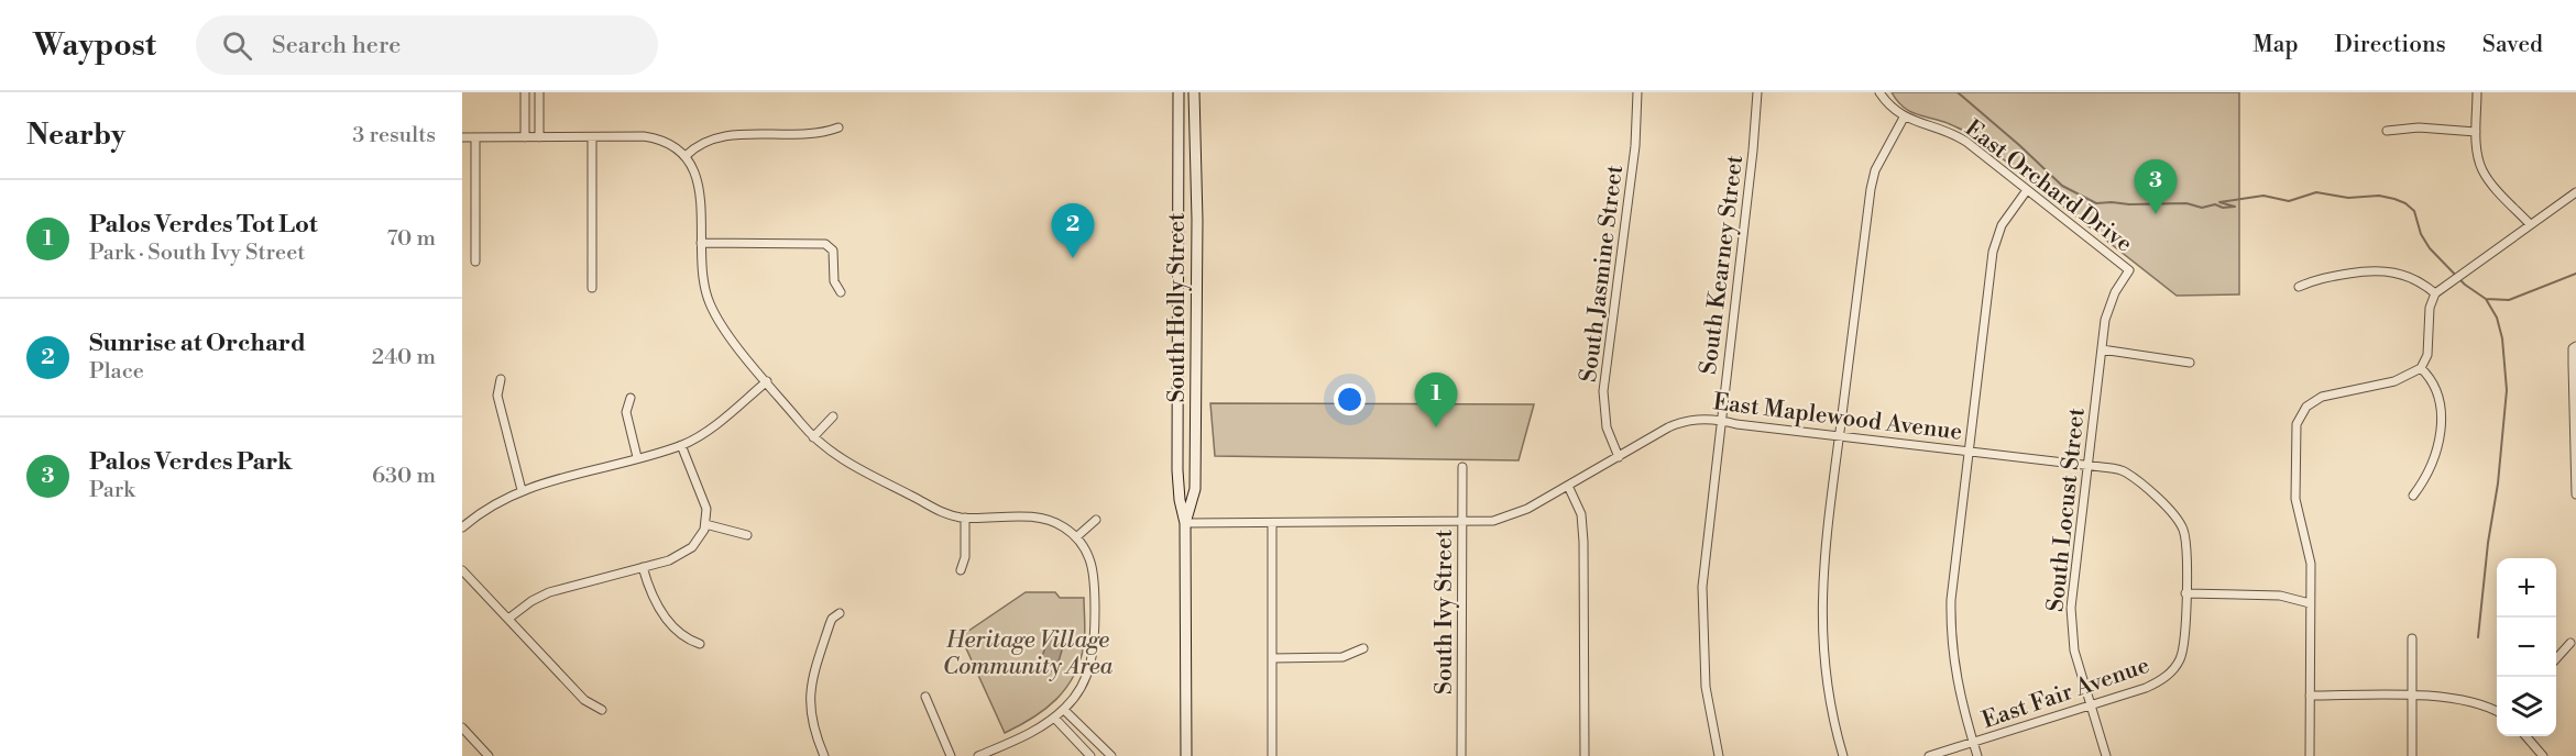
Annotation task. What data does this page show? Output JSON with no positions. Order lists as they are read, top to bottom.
{
  "streets": {
    "main road": ["South Holly Street"],
    "street": [
      "East Orchard Drive",
      "South Kearney Street",
      "South Jasmine Street",
      "East Maplewood Avenue",
      "South Locust Street",
      "South Ivy Street",
      "East Fair Avenue"
    ]
  },
  "crossings": [
    ["East Orchard Drive", "South Locust Street"],
    ["South Kearney Street", "East Maplewood Avenue"],
    ["South Jasmine Street", "East Maplewood Avenue"],
    ["South Holly Street", "East Maplewood Avenue"],
    ["East Maplewood Avenue", "South Locust Street"],
    ["East Maplewood Avenue", "South Ivy Street"],
    ["East Maplewood Avenue", "East Fair Avenue"],
    ["South Locust Street", "East Fair Avenue"]
  ],
  "parks": ["Heritage Village Community Area"],
  "page": {
    "header": "Waypost",
    "search": "Search here",
    "nav": ["Map", "Directions", "Saved"],
    "heading": ["Nearby", "3 results"],
    "pins": ["3", "2", "1"],
    "list": [
      {
        "mark": "1",
        "name": "Palos Verdes Tot Lot",
        "note": "Park · South Ivy Street",
        "value": "70 m"
      },
      {
        "mark": "2",
        "name": "Sunrise at Orchard",
        "note": "Place",
        "value": "240 m"
      },
      {
        "mark": "3",
        "name": "Palos Verdes Park",
        "note": "Park",
        "value": "630 m"
      }
    ],
    "map_buttons": ["+", "−"]
  }
}
